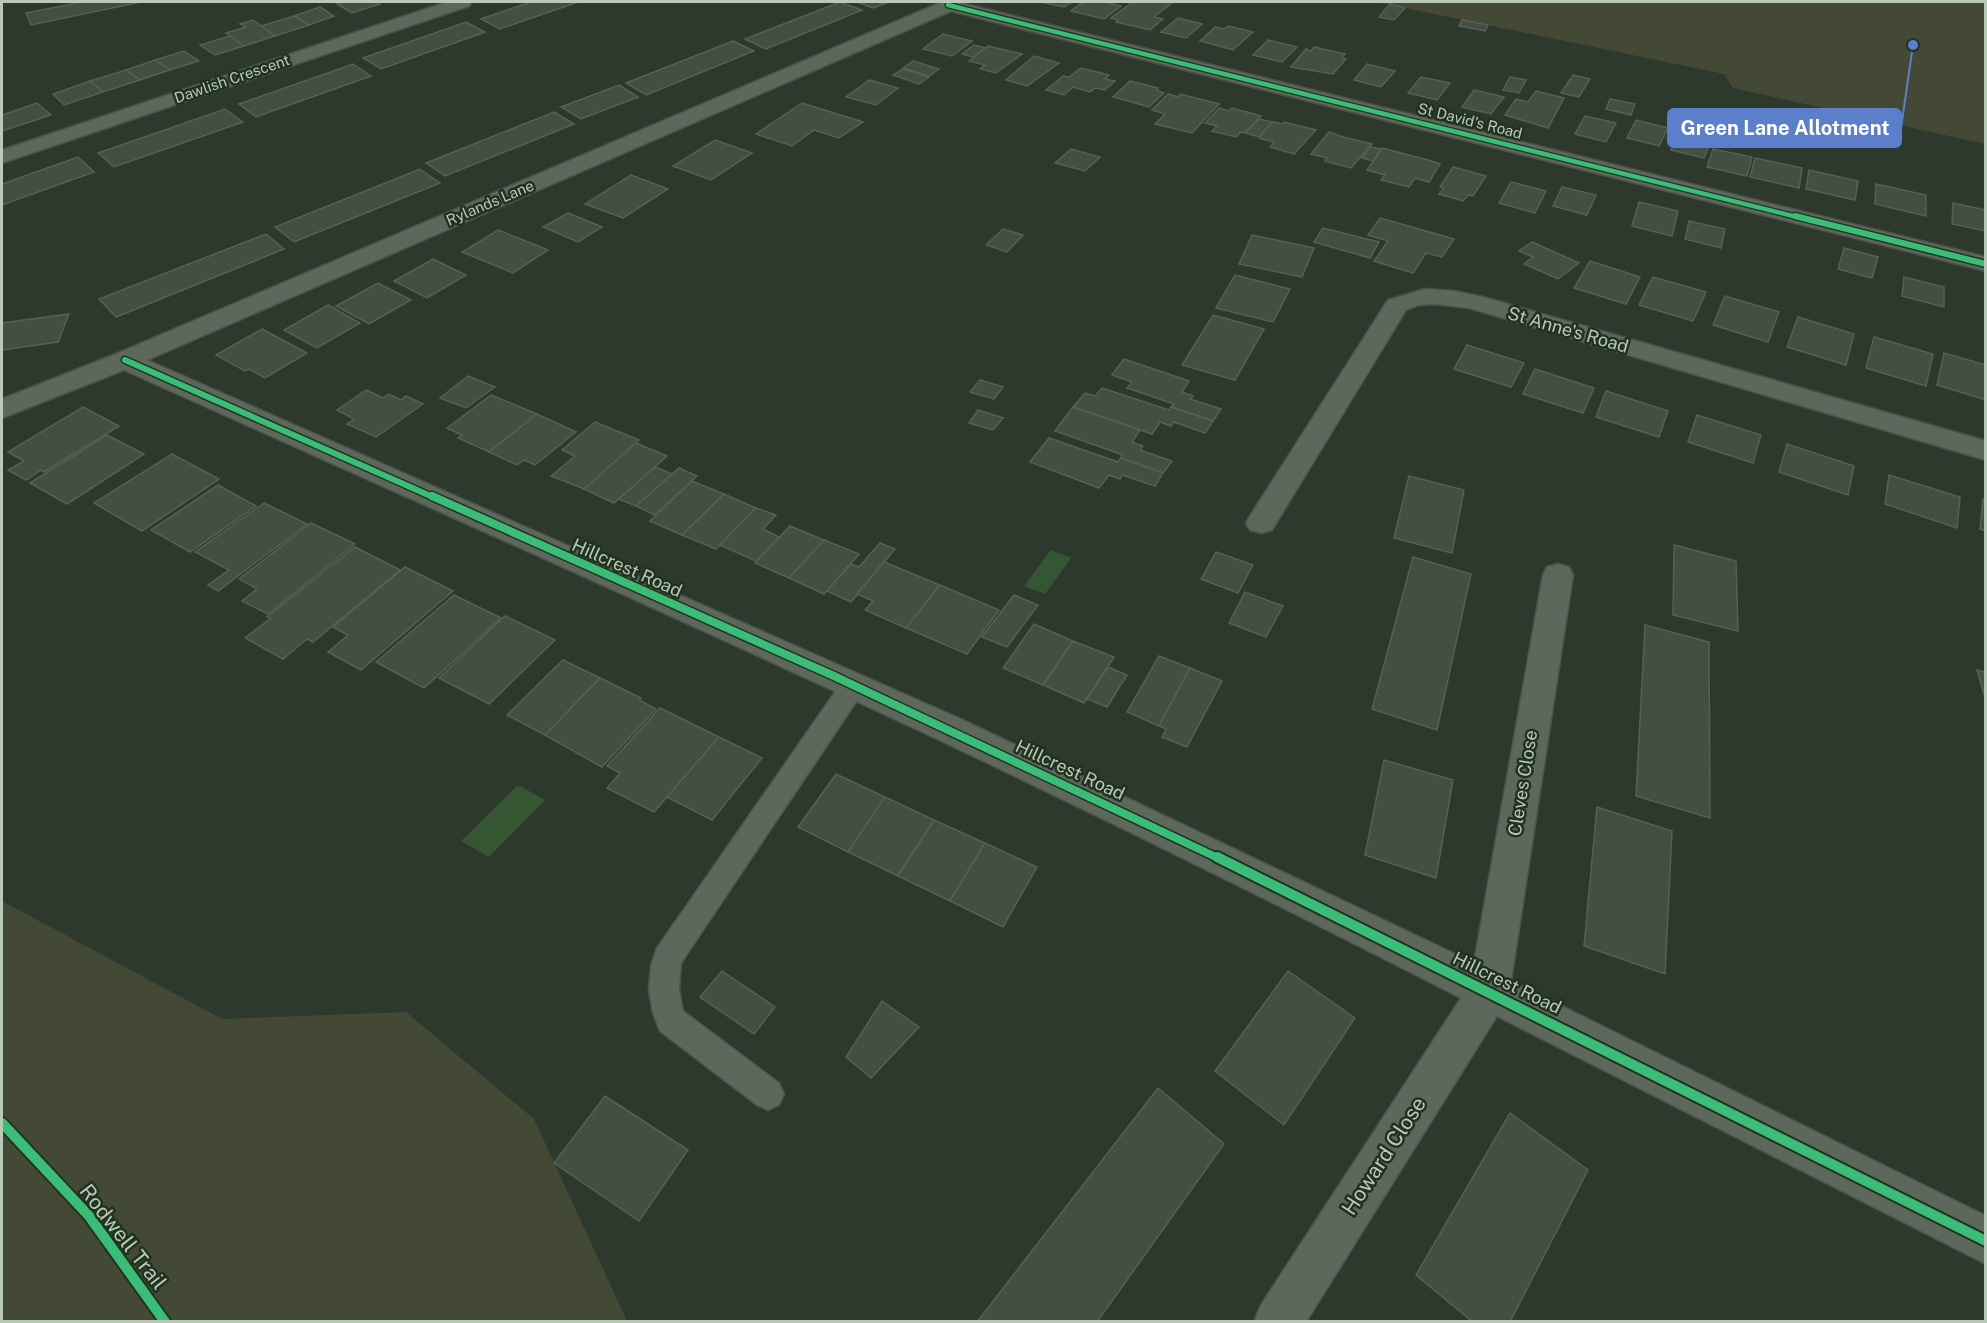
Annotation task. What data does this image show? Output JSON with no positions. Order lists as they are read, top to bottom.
{
  "streets": {
    "street": [
      "Dawlish Crescent",
      "St David's Road",
      "Rylands Lane",
      "St Anne's Road",
      "Hillcrest Road",
      "Cleves Close",
      "Howard Close"
    ],
    "cycle path": ["Rodwell Trail"]
  },
  "crossings": [
    ["St David's Road", "Rylands Lane"],
    ["Rylands Lane", "Hillcrest Road"],
    ["Hillcrest Road", "Cleves Close"],
    ["Hillcrest Road", "Howard Close"],
    ["Cleves Close", "Howard Close"]
  ],
  "places": ["Green Lane Allotment"]
}
